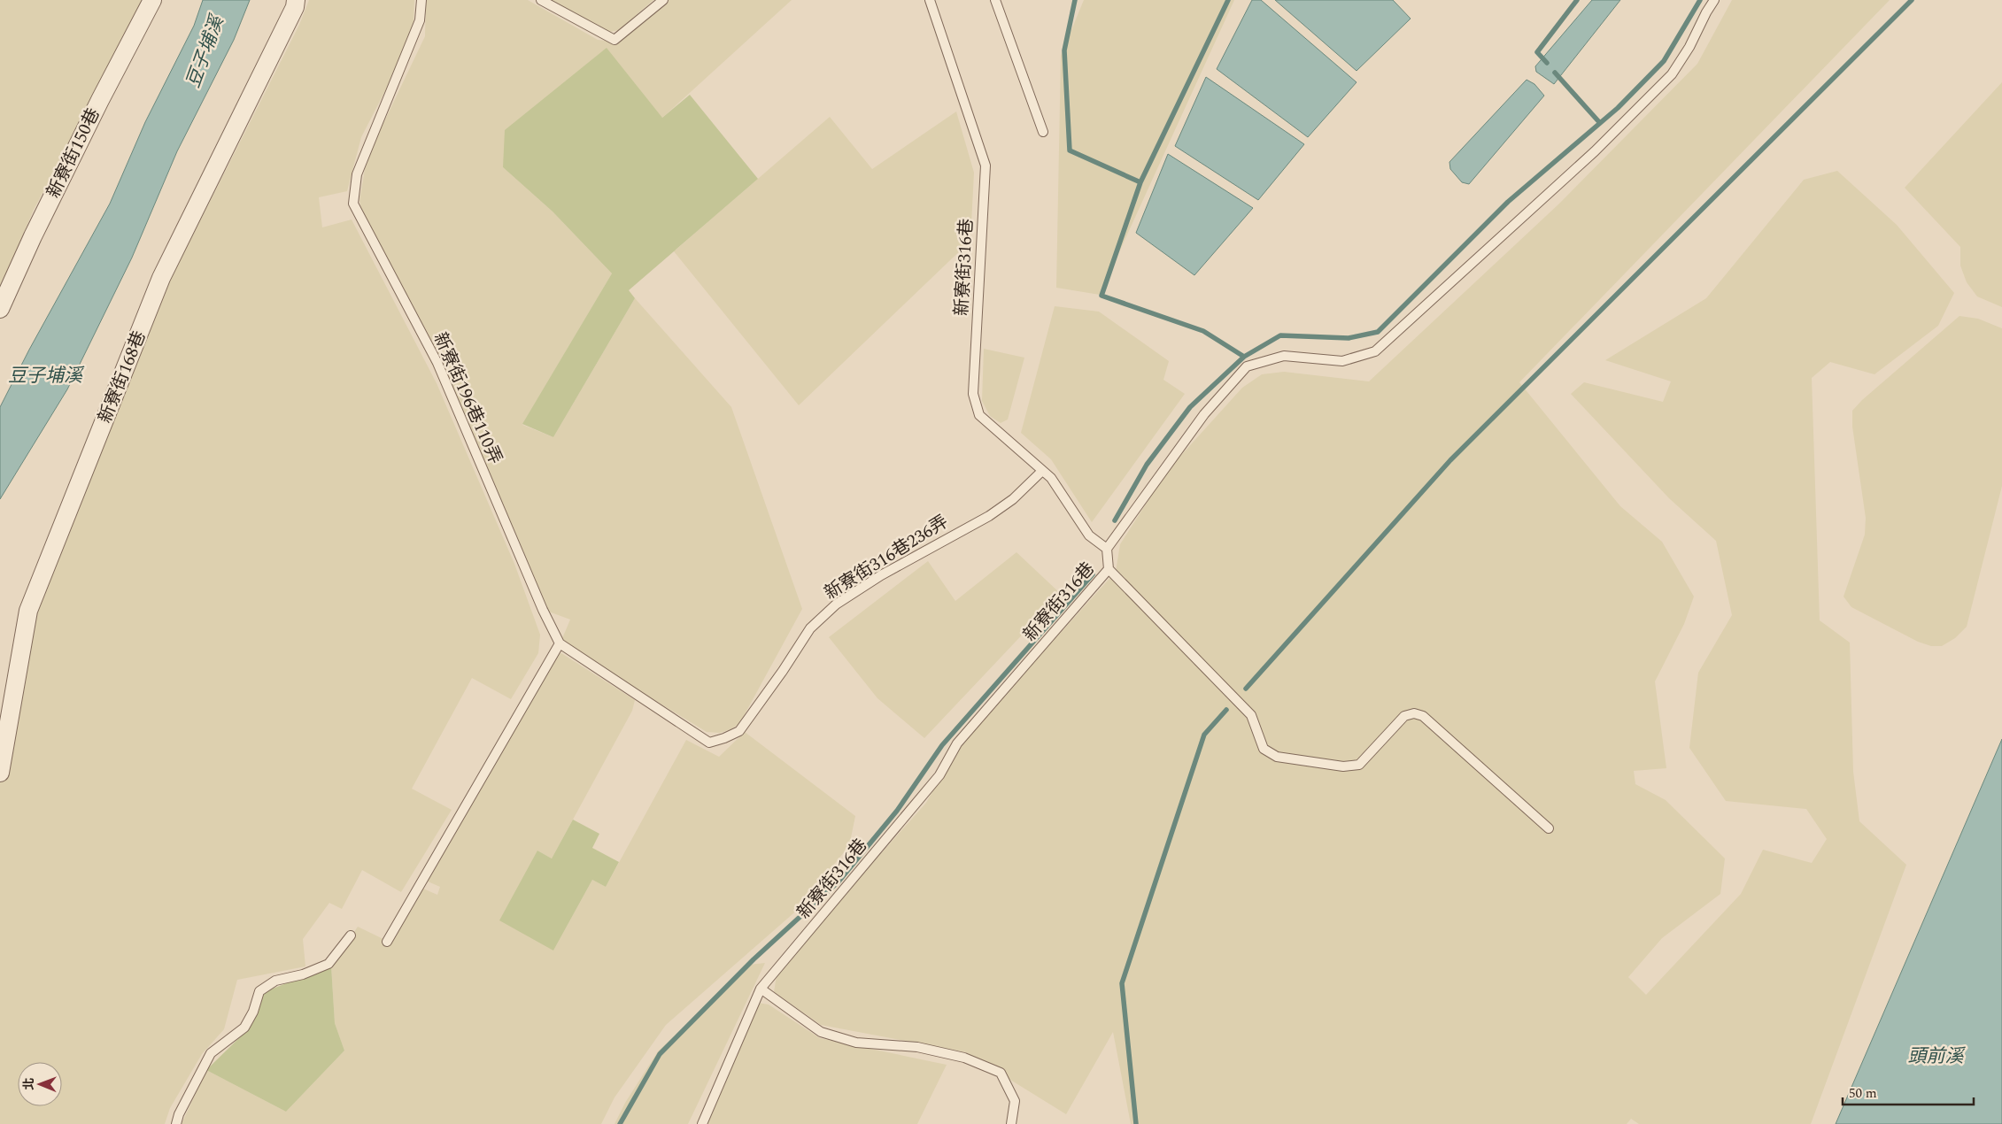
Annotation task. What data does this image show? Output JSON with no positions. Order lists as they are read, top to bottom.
{
  "streets": {
    "street": ["新寮街150巷", "新寮街168巷"],
    "lane": ["新寮街316巷", "新寮街196巷110弄", "新寮街316巷236弄"]
  },
  "crossings": [
    ["新寮街316巷", "新寮街316巷236弄"],
    ["新寮街196巷110弄", "新寮街316巷236弄"]
  ],
  "water": ["豆子埔溪", "頭前溪"],
  "scale_bar": "50 m",
  "north": "left"
}
